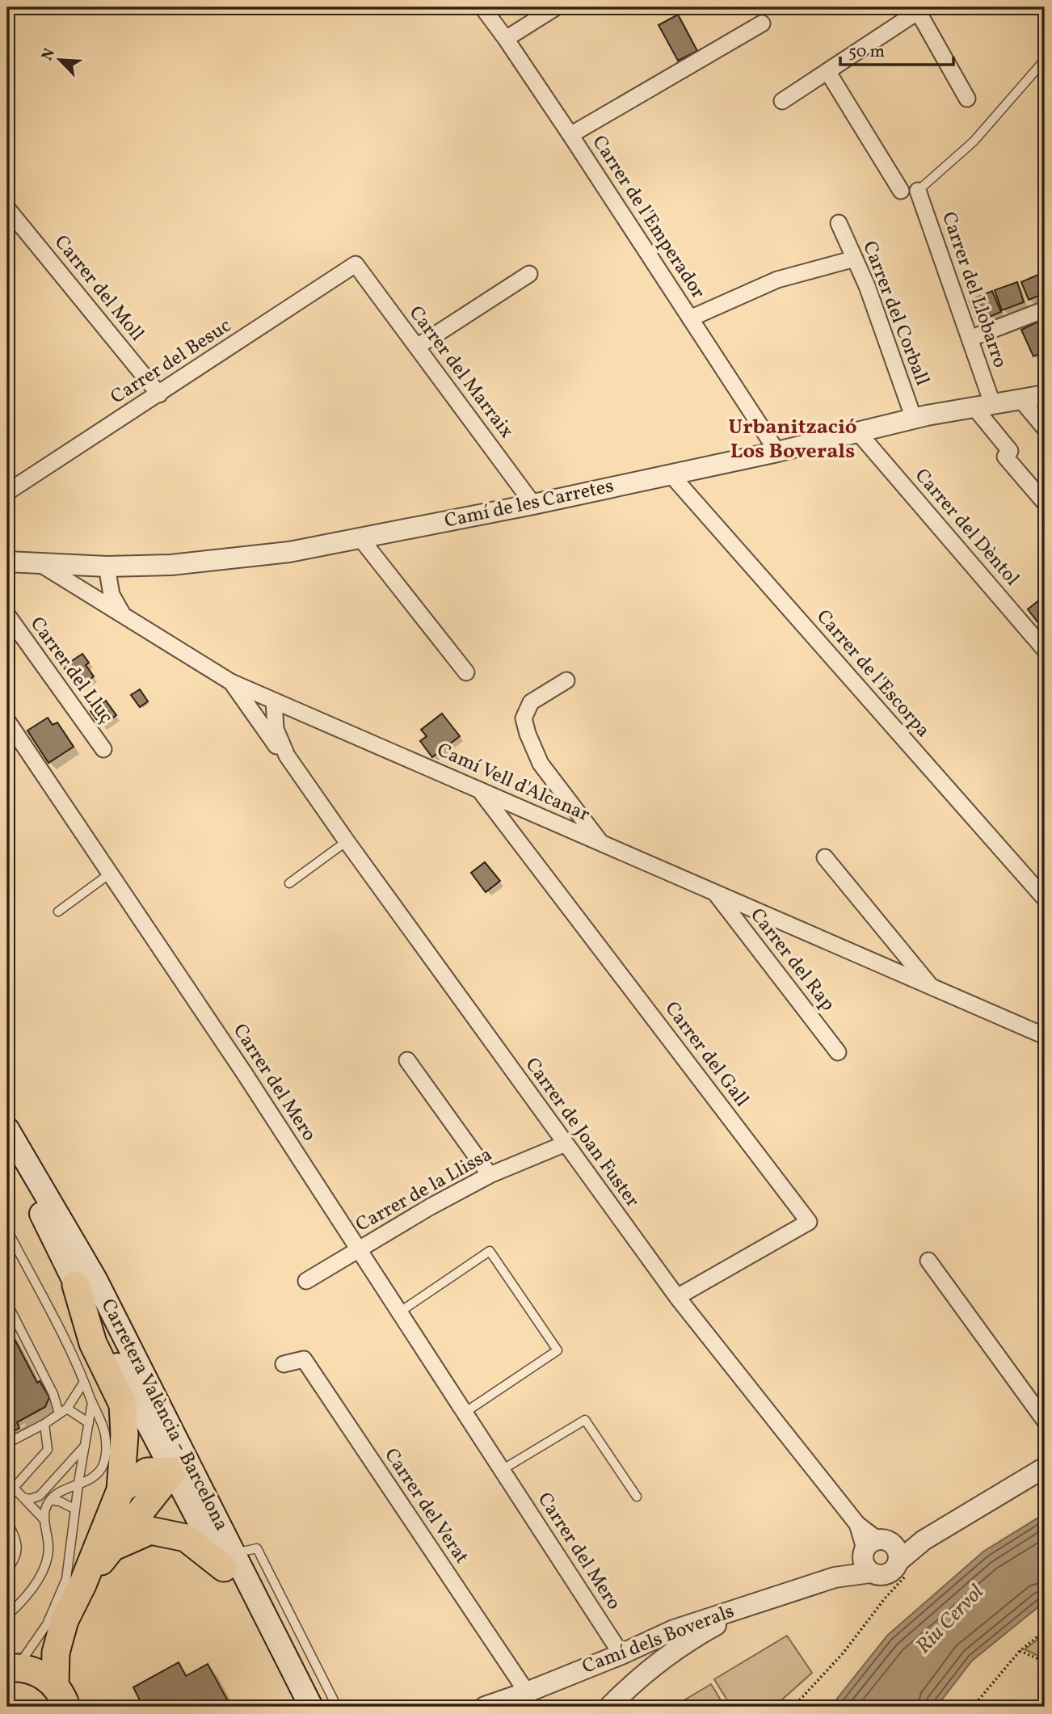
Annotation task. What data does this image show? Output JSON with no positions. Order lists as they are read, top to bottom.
{
  "streets": {
    "main road": ["Carretera València - Barcelona"],
    "street": [
      "Carrer de l'Emperador",
      "Carrer del Moll",
      "Carrer del Llobarro",
      "Carrer del Corball",
      "Carrer del Besuc",
      "Carrer del Marraix",
      "Camí de les Carretes",
      "Carrer del Dèntol",
      "Carrer del Lluç",
      "Carrer de l'Escorpa",
      "Camí Vell d'Alcanar",
      "Carrer del Rap",
      "Carrer del Gall",
      "Carrer del Mero",
      "Carrer de Joan Fuster",
      "Carrer de la Llissa",
      "Carrer del Verat",
      "Camí dels Boverals"
    ]
  },
  "crossings": [
    ["Carrer de l'Emperador", "Camí de les Carretes"],
    ["Carrer del Moll", "Carrer del Besuc"],
    ["Carrer del Llobarro", "Camí de les Carretes"],
    ["Carrer del Corball", "Camí de les Carretes"],
    ["Carrer del Besuc", "Carrer del Marraix"],
    ["Carrer del Marraix", "Camí de les Carretes"],
    ["Camí de les Carretes", "Carrer del Dèntol"],
    ["Camí de les Carretes", "Carrer de l'Escorpa"],
    ["Camí de les Carretes", "Camí Vell d'Alcanar"],
    ["Camí Vell d'Alcanar", "Carrer del Rap"],
    ["Camí Vell d'Alcanar", "Carrer del Gall"],
    ["Camí Vell d'Alcanar", "Carrer de Joan Fuster"],
    ["Carrer del Gall", "Carrer de Joan Fuster"],
    ["Carrer del Mero", "Carrer de la Llissa"],
    ["Carrer del Mero", "Camí dels Boverals"],
    ["Carrer de Joan Fuster", "Carrer de la Llissa"],
    ["Carrer de Joan Fuster", "Camí dels Boverals"],
    ["Carrer del Verat", "Camí dels Boverals"]
  ],
  "districts": ["Urbanització Los Boverals"],
  "water": ["Riu Cervol"],
  "scale_bar": "50 m",
  "north": "top left"
}
